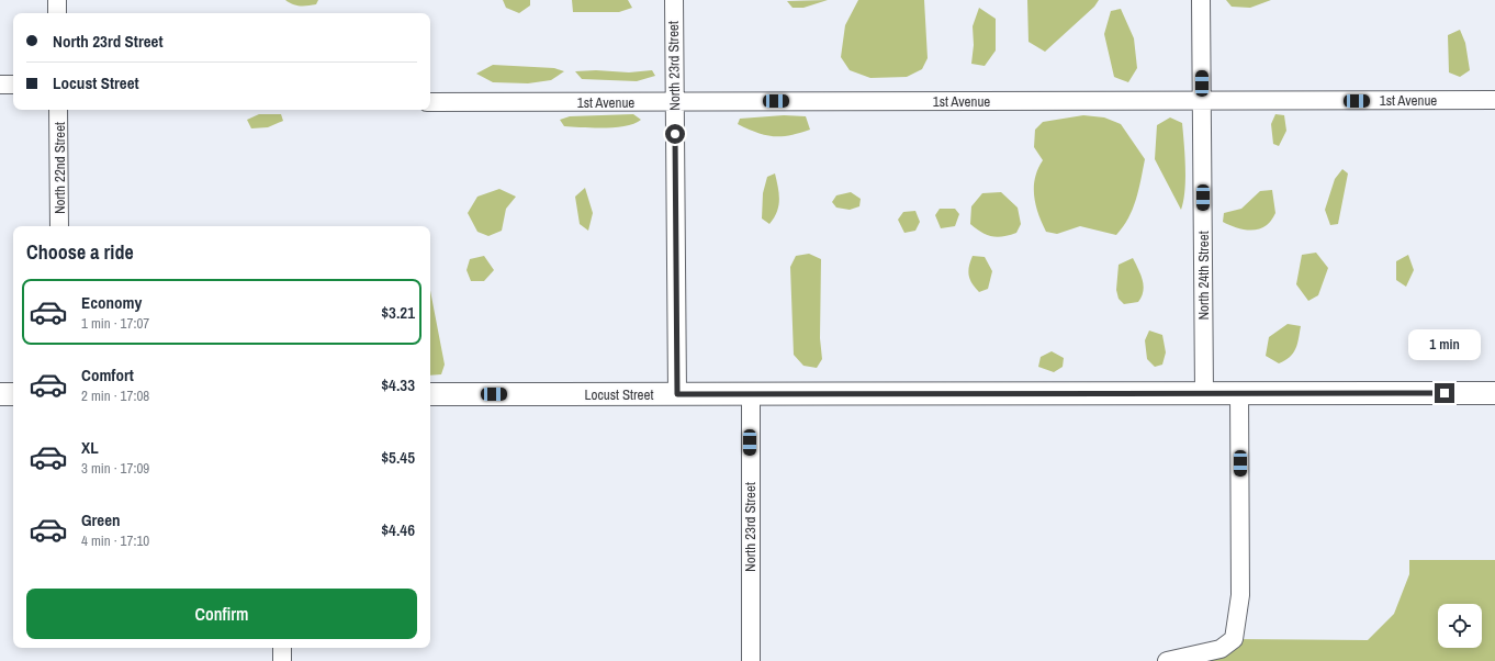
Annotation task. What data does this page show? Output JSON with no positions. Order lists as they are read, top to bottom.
{
  "streets": {
    "street": [
      "North 23rd Street",
      "1st Avenue",
      "North 22nd Street",
      "North 24th Street",
      "Locust Street"
    ]
  },
  "crossings": [
    ["North 23rd Street", "1st Avenue"],
    ["North 23rd Street", "Locust Street"],
    ["1st Avenue", "North 24th Street"],
    ["North 24th Street", "Locust Street"]
  ],
  "page": {
    "banner": ["North 23rd Street", "Locust Street"],
    "heading": "Choose a ride",
    "list": [
      {
        "name": "Economy",
        "note": "1 min · 17:07",
        "value": "$3.21"
      },
      {
        "name": "Comfort",
        "note": "2 min · 17:08",
        "value": "$4.33"
      },
      {
        "name": "XL",
        "note": "3 min · 17:09",
        "value": "$5.45"
      },
      {
        "name": "Green",
        "note": "4 min · 17:10",
        "value": "$4.46"
      }
    ],
    "bubble": "1 min",
    "buttons": "Confirm"
  }
}
